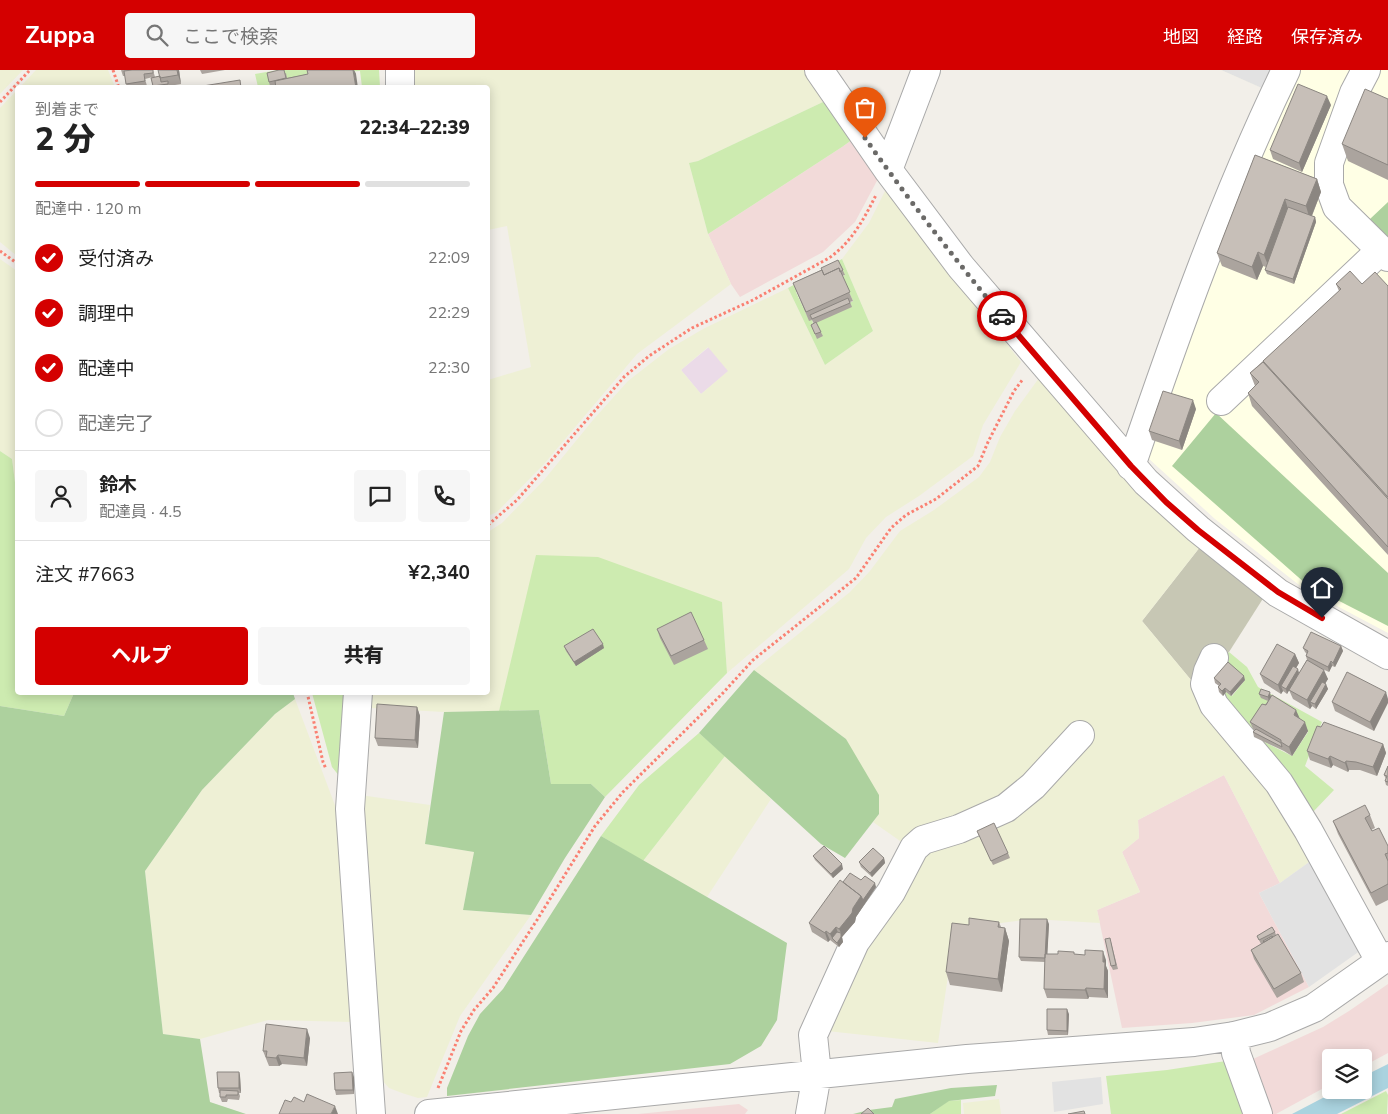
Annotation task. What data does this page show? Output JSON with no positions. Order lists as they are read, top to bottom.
{
  "page": {
    "header": "Zuppa",
    "search": "ここで検索",
    "nav": ["地図", "経路", "保存済み"],
    "heading": ["2 分", "到着まで", "22:34–22:39"],
    "panel": [
      "鈴木",
      "配達員 · 4.5",
      "注文 #7663",
      "¥2,340"
    ],
    "bar": "配達中 · 120 m",
    "list": [
      ["受付済み", "22:09"],
      ["調理中", "22:29"],
      ["配達中", "22:30"],
      "配達完了"
    ],
    "buttons": ["ヘルプ", "共有"]
  }
}
